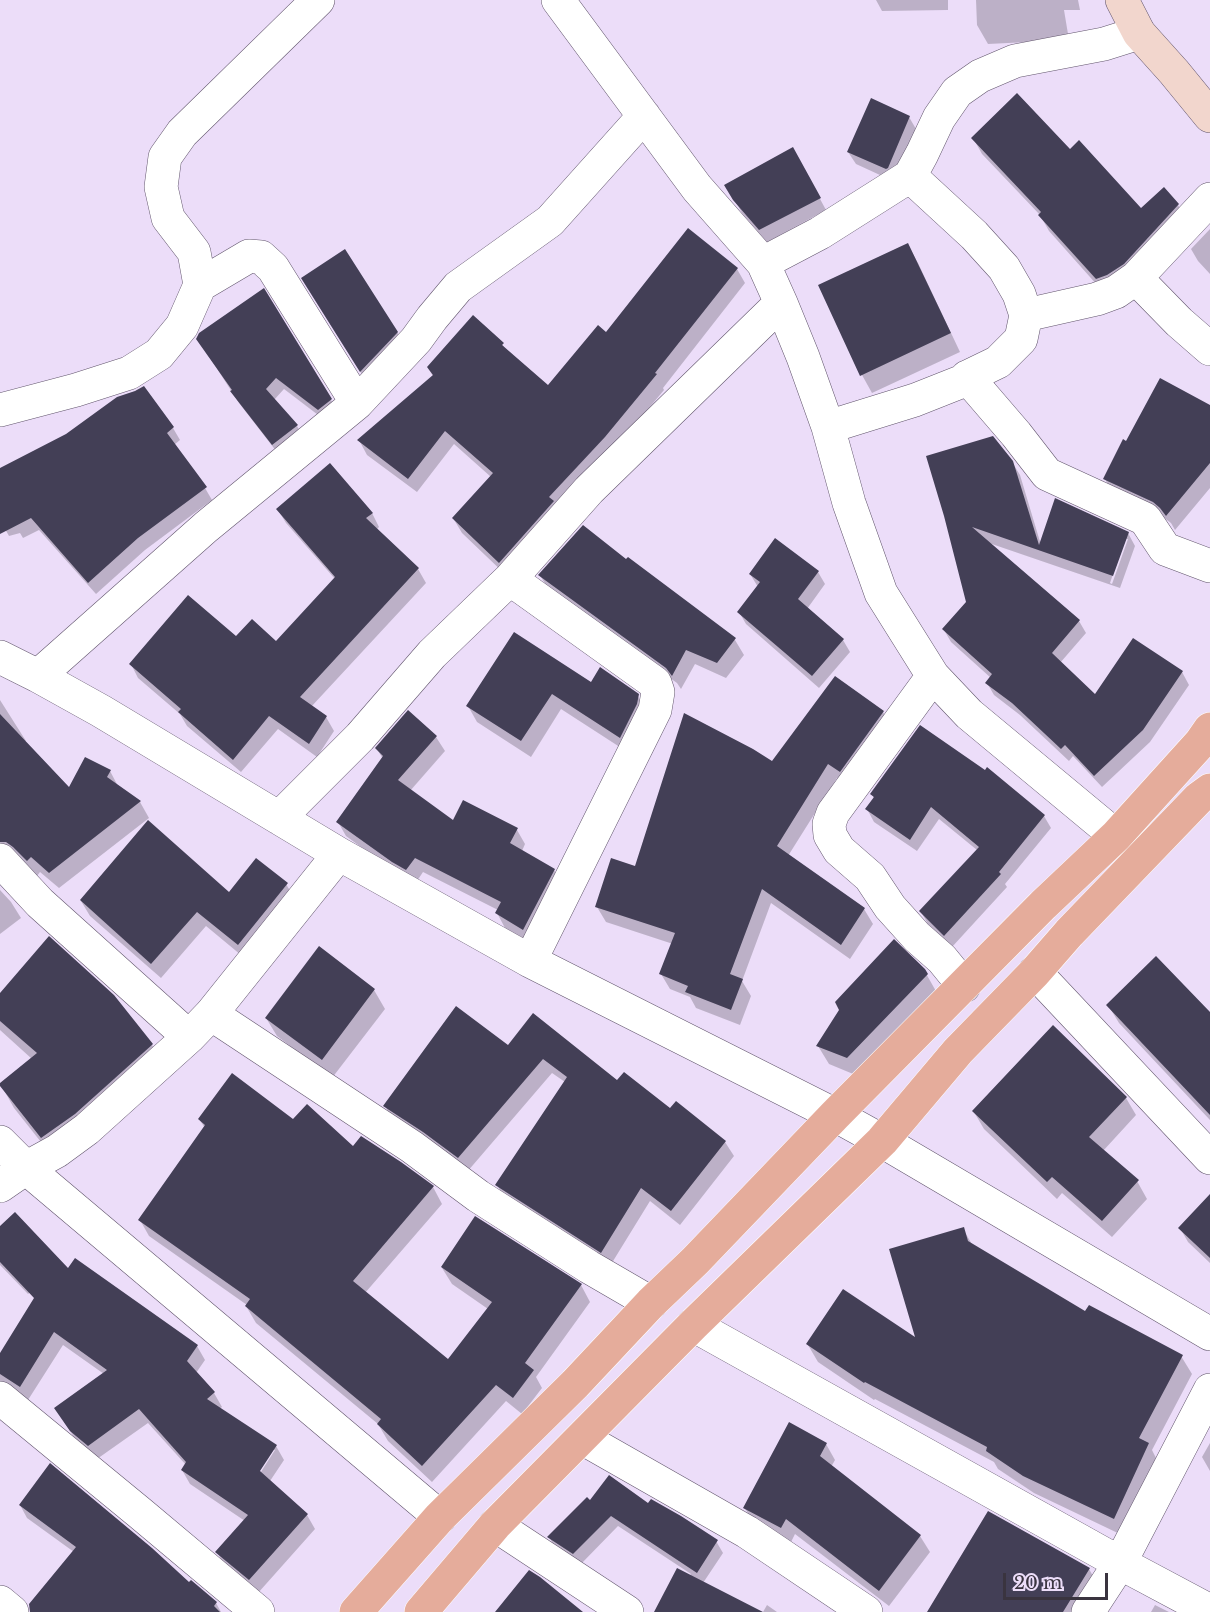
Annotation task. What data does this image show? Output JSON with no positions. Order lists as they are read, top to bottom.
{
  "scale_bar": "20 m"
}
